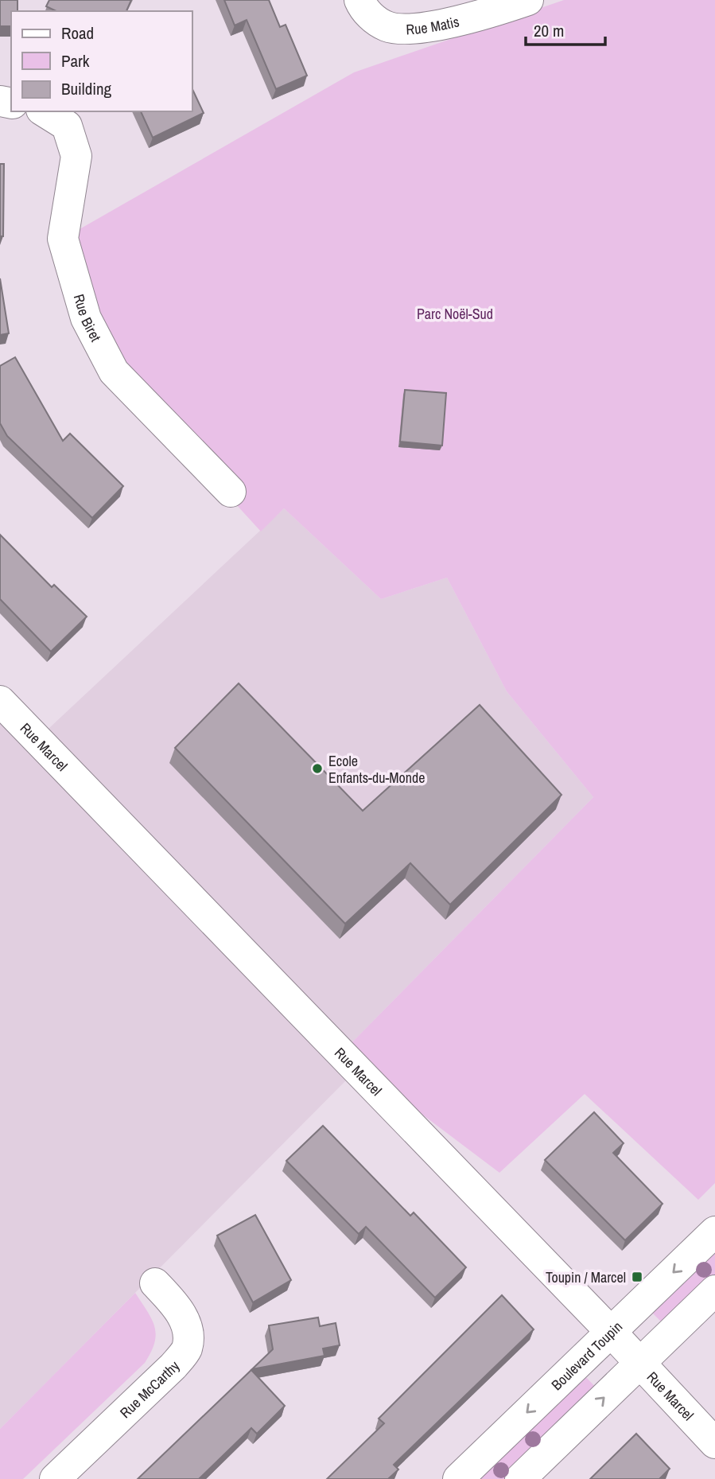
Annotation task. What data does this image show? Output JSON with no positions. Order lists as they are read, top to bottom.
{
  "streets": {
    "street": [
      "Rue Matis",
      "Rue Biret",
      "Rue Marcel",
      "Boulevard Toupin",
      "Rue McCarthy"
    ]
  },
  "crossings": [
    ["Rue Marcel", "Boulevard Toupin"]
  ],
  "parks": ["Parc Noël-Sud"],
  "places": {
    "other": ["Ecole Enfants-du-Monde"],
    "transit": ["Toupin / Marcel"]
  },
  "legend": ["Road", "Park", "Building"],
  "scale_bar": "20 m"
}
